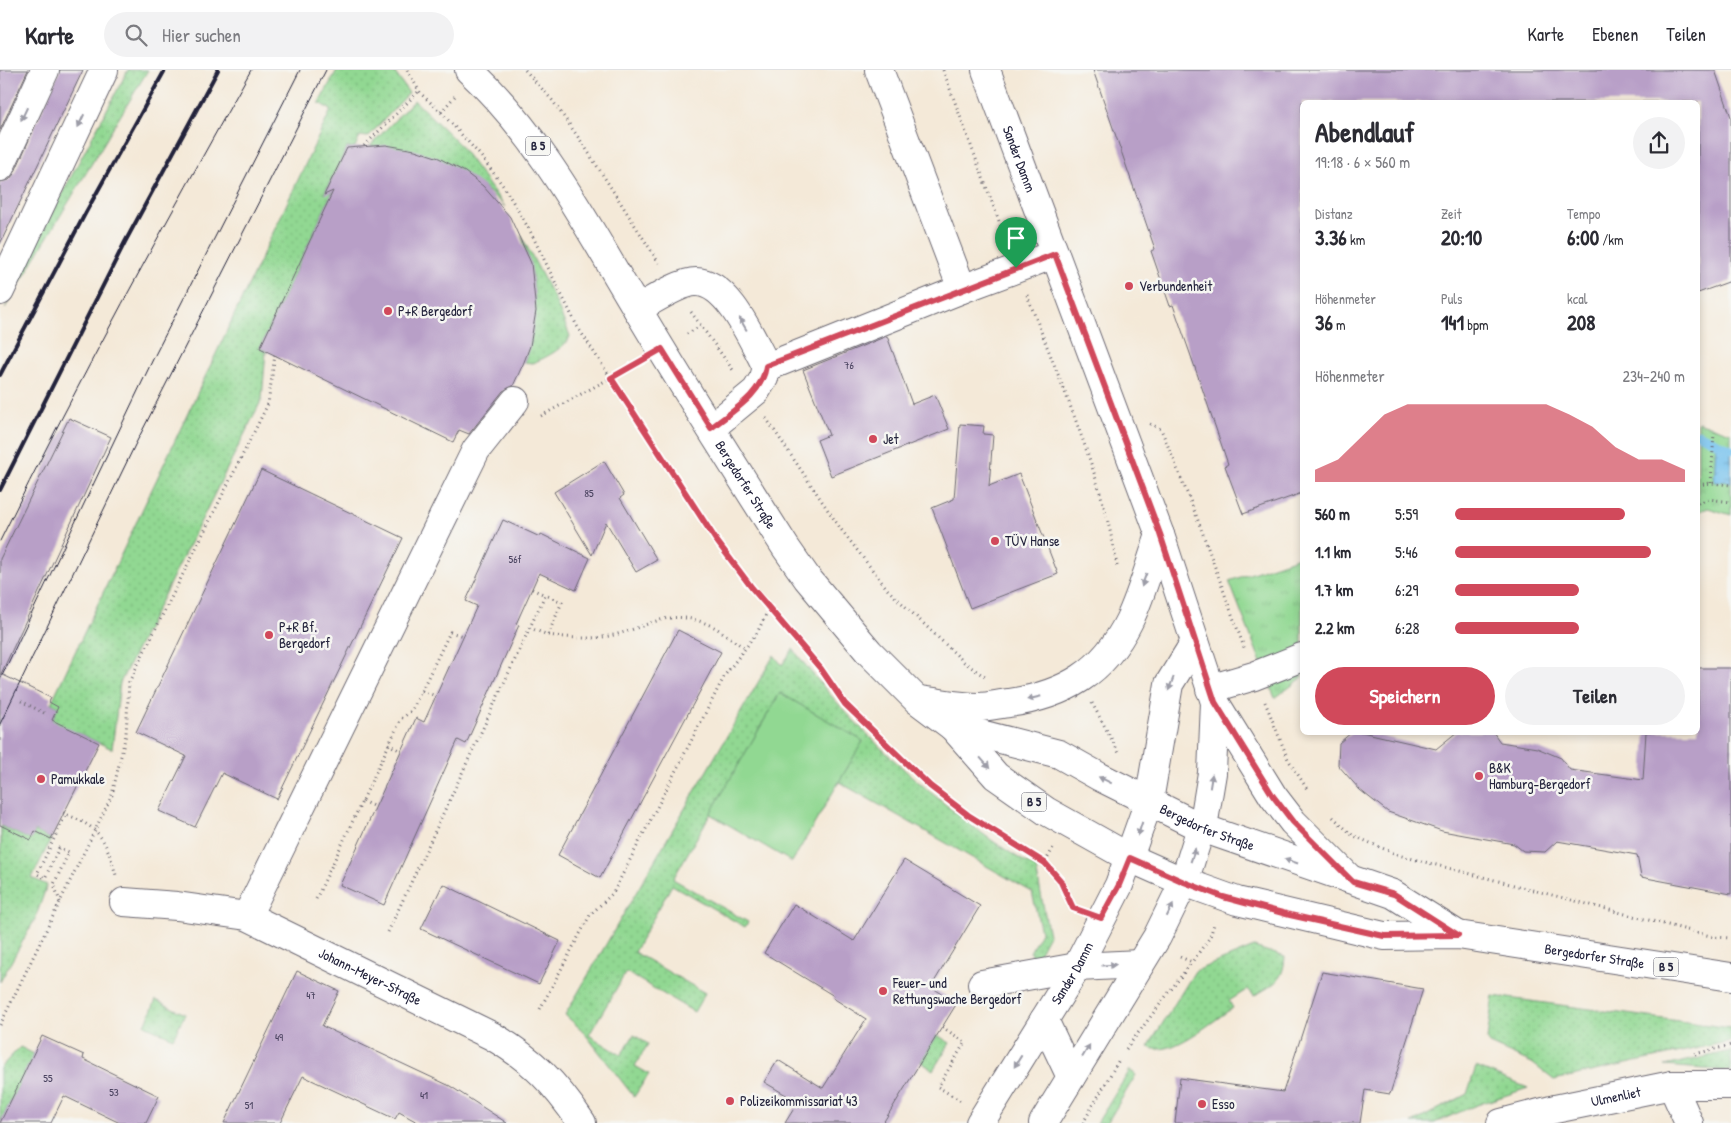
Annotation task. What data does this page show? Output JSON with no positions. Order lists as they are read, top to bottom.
{
  "streets": {
    "main road": [
      "B 5",
      "Sander Damm",
      "Bergedorfer Straße",
      "Johann-Meyer-Straße",
      "Ulmenliet"
    ]
  },
  "crossings": [
    ["Sander Damm", "Bergedorfer Straße"]
  ],
  "places": [
    "Verbundenheit",
    "P+R Bergedorf",
    "Jet",
    "TÜV Hanse",
    "P+R Bf. Bergedorf",
    "B&K Hamburg-Bergedorf",
    "Pamukkale",
    "Feuer- und Rettungswache Bergedorf",
    "Polizeikommissariat 43",
    "Esso"
  ],
  "house_numbers": [
    "76",
    "85",
    "56f",
    "47",
    "49",
    "55",
    "53",
    "41",
    "51"
  ],
  "page": {
    "header": "Karte",
    "search": "Hier suchen",
    "nav": ["Karte", "Ebenen", "Teilen"],
    "heading": ["Abendlauf", "19:18 · 6 × 560 m"],
    "stats": [
      ["Distanz", "3.36 km"],
      ["Zeit", "20:10"],
      ["Tempo", "6:00 /km"],
      ["Höhenmeter", "36 m"],
      ["Puls", "141 bpm"],
      ["kcal", "208"]
    ],
    "chart": ["Höhenmeter", "234–240 m"],
    "list": [
      {
        "name": "560 m",
        "note": "5:59"
      },
      {
        "name": "1.1 km",
        "note": "5:46"
      },
      {
        "name": "1.7 km",
        "note": "6:29"
      },
      {
        "name": "2.2 km",
        "note": "6:28"
      }
    ],
    "buttons": ["Speichern", "Teilen"]
  }
}
